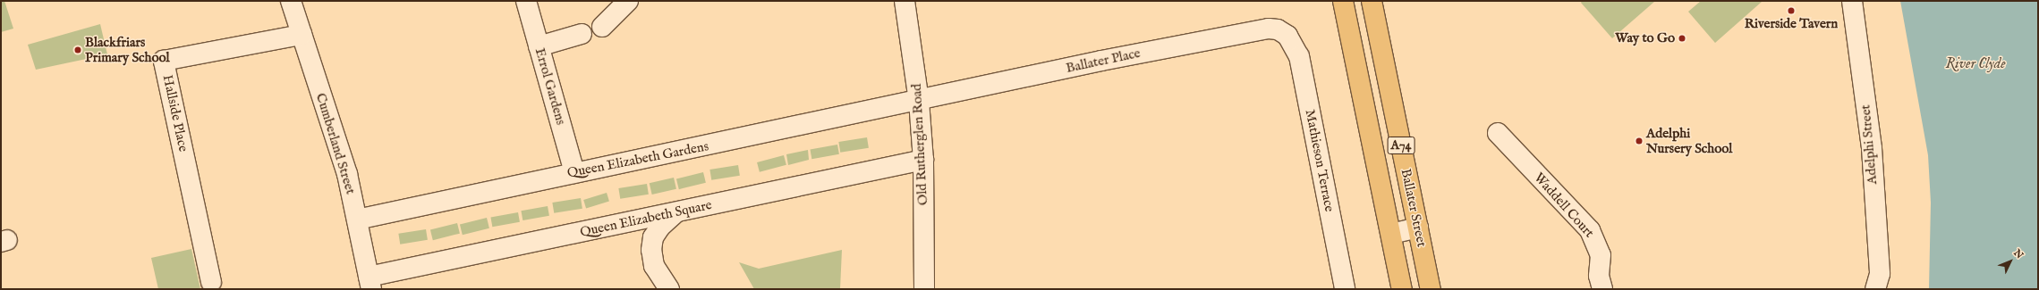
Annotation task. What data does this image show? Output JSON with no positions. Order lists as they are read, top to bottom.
{
  "streets": {
    "main road": ["A74", "Ballater Street"],
    "street": [
      "Ballater Place",
      "Errol Gardens",
      "Hallside Place",
      "Cumberland Street",
      "Old Rutherglen Road",
      "Adelphi Street",
      "Queen Elizabeth Gardens",
      "Mathieson Terrace",
      "Waddell Court",
      "Queen Elizabeth Square"
    ]
  },
  "crossings": [
    ["Ballater Place", "Old Rutherglen Road"],
    ["Ballater Place", "Queen Elizabeth Gardens"],
    ["Ballater Place", "Mathieson Terrace"],
    ["Errol Gardens", "Queen Elizabeth Gardens"],
    ["Hallside Place", "Cumberland Street"],
    ["Cumberland Street", "Queen Elizabeth Gardens"],
    ["Cumberland Street", "Queen Elizabeth Square"],
    ["Old Rutherglen Road", "Queen Elizabeth Gardens"],
    ["Old Rutherglen Road", "Queen Elizabeth Square"]
  ],
  "water": ["River Clyde"],
  "places": [
    "Riverside Tavern",
    "Way to Go",
    "Blackfriars Primary School",
    "Adelphi Nursery School"
  ],
  "north": "top right"
}
